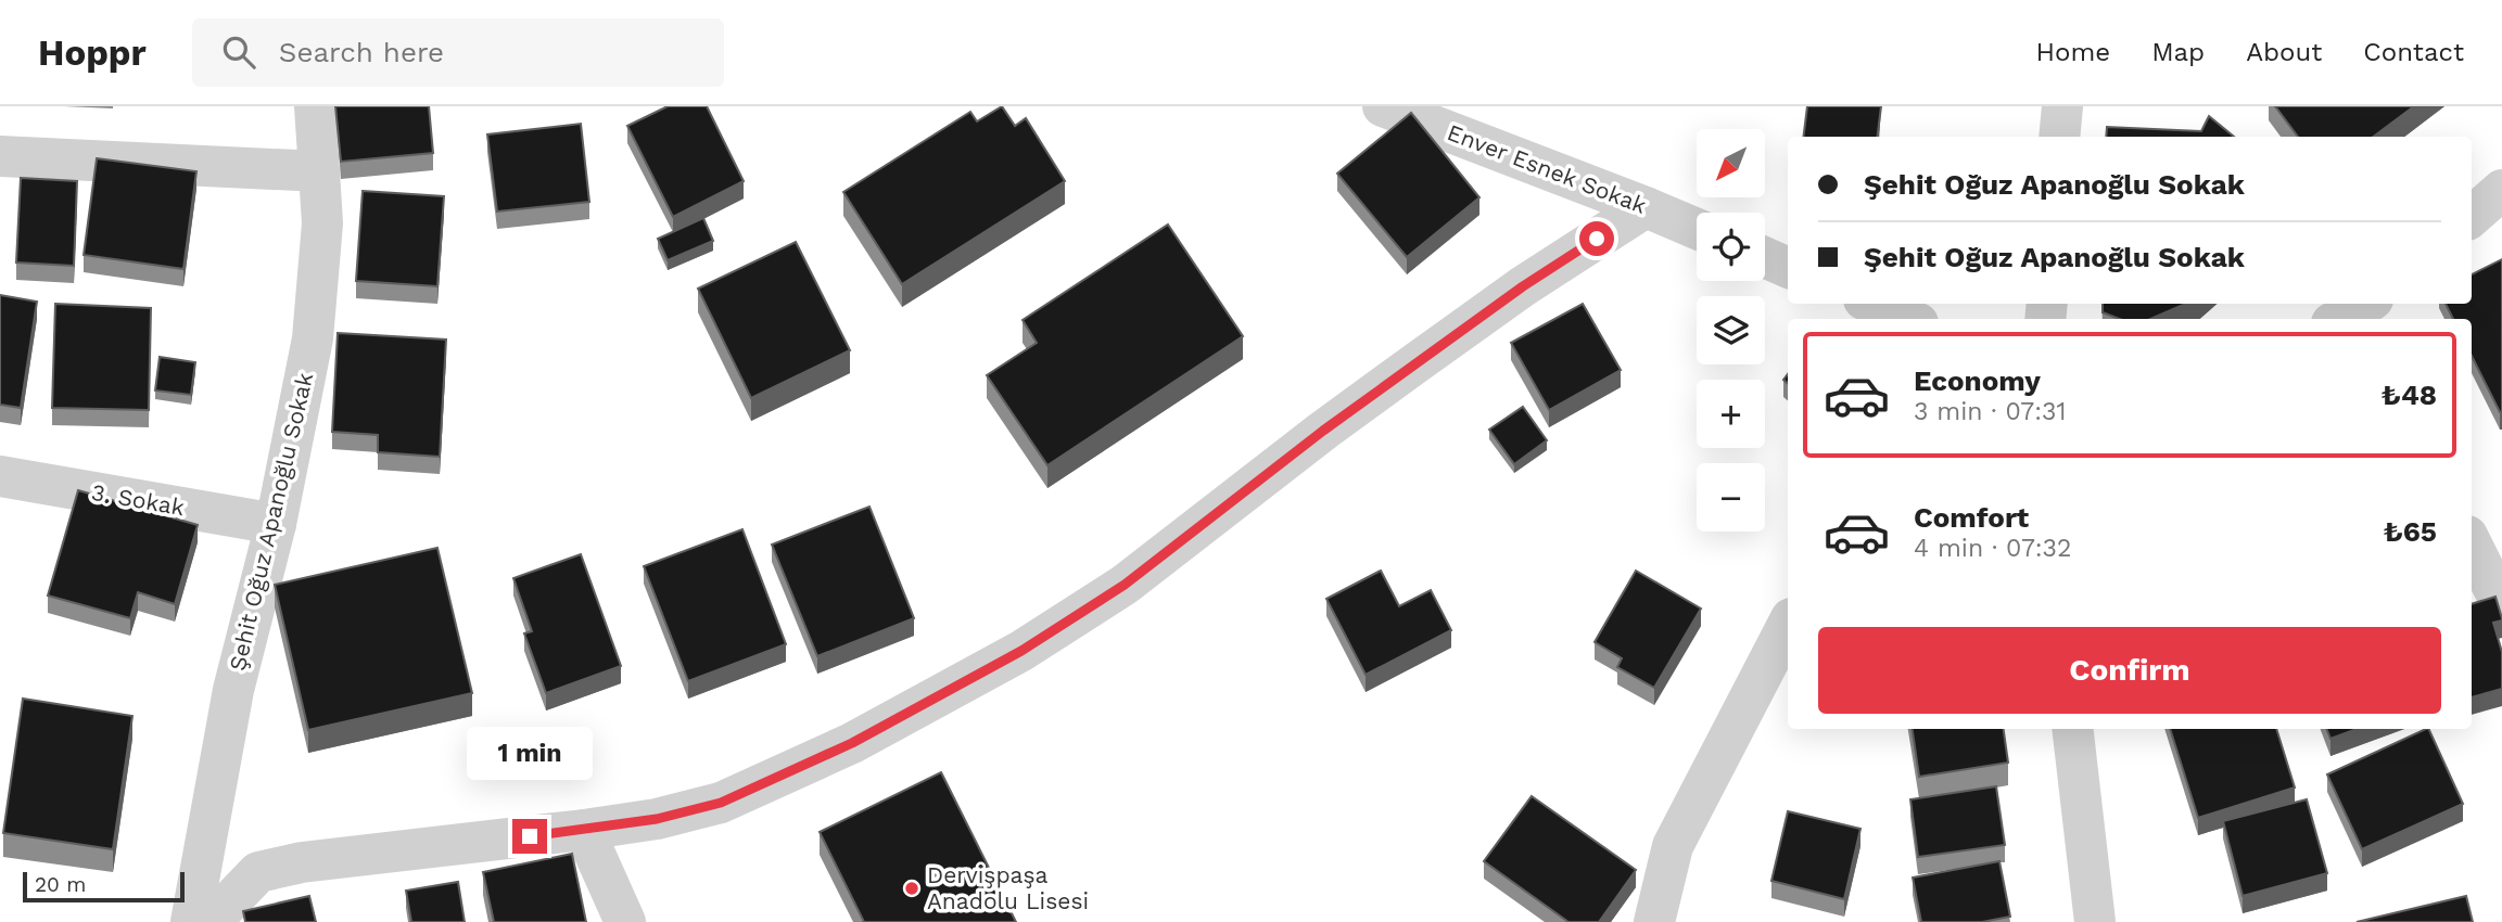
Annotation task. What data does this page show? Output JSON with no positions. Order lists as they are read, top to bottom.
{
  "streets": {
    "street": ["Enver Esnek Sokak", "3. Sokak", "Şehit Oğuz Apanoğlu Sokak"]
  },
  "crossings": [
    ["3. Sokak", "Şehit Oğuz Apanoğlu Sokak"]
  ],
  "places": ["Dervişpaşa Anadolu Lisesi"],
  "scale_bar": "20 m",
  "north": "bottom left",
  "page": {
    "header": "Hoppr",
    "search": "Search here",
    "nav": [
      "Home",
      "Map",
      "About",
      "Contact"
    ],
    "map_buttons": ["+", "−"],
    "banner": ["Şehit Oğuz Apanoğlu Sokak", "Şehit Oğuz Apanoğlu Sokak"],
    "list": [
      {
        "name": "Economy",
        "note": "3 min · 07:31",
        "value": "₺48"
      },
      {
        "name": "Comfort",
        "note": "4 min · 07:32",
        "value": "₺65"
      }
    ],
    "buttons": "Confirm",
    "bubble": "1 min",
    "scale": "20 m"
  }
}
